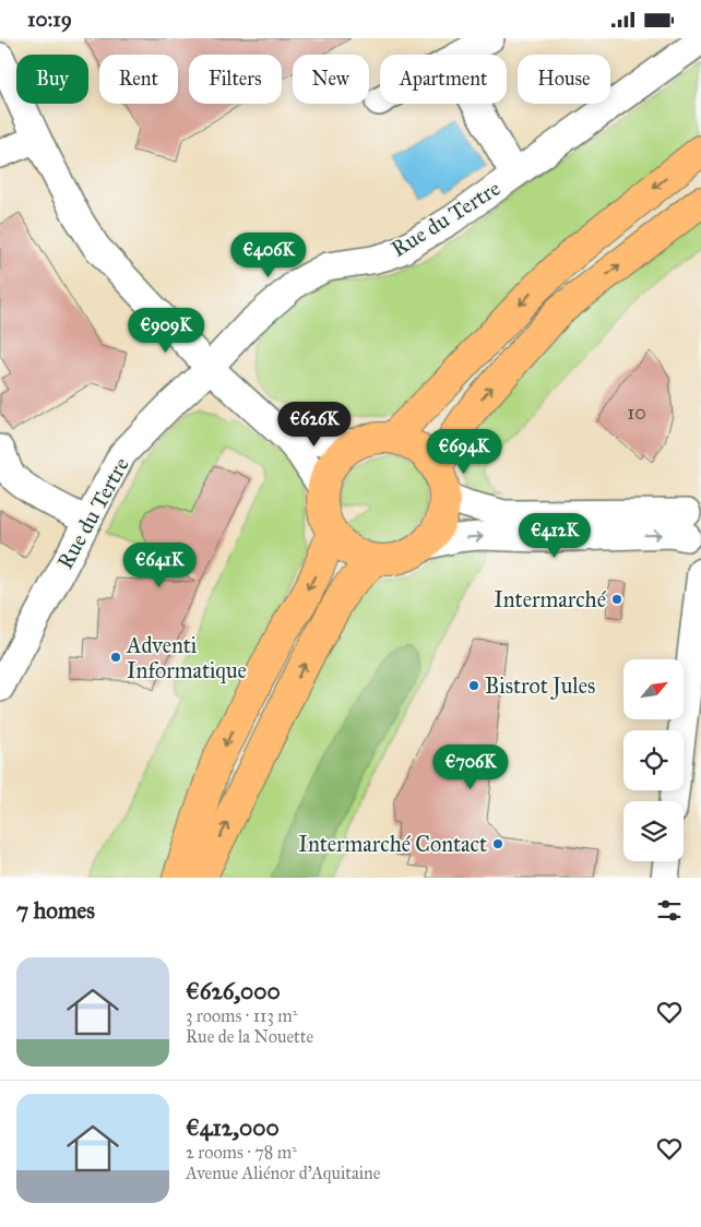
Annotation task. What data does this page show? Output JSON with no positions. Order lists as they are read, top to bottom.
{
  "streets": {
    "street": ["Rue du Tertre"]
  },
  "places": [
    "Intermarché",
    "Adventi Informatique",
    "Bistrot Jules",
    "Intermarché Contact"
  ],
  "house_numbers": ["10"],
  "north": "top right",
  "page": {
    "status": "10:19",
    "chip": [
      "Buy",
      "Rent",
      "Filters",
      "New",
      "Apartment",
      "House"
    ],
    "price": [
      "€406K",
      "€909K",
      "€626K",
      "€694K",
      "€412K",
      "€641K",
      "€706K"
    ],
    "heading": "7 homes",
    "list": [
      {
        "name": "€626,000",
        "note": "3 rooms · 113 m² · Rue de la Nouette"
      },
      {
        "name": "€412,000",
        "note": "2 rooms · 78 m² · Avenue Aliénor d'Aquitaine"
      }
    ]
  }
}
